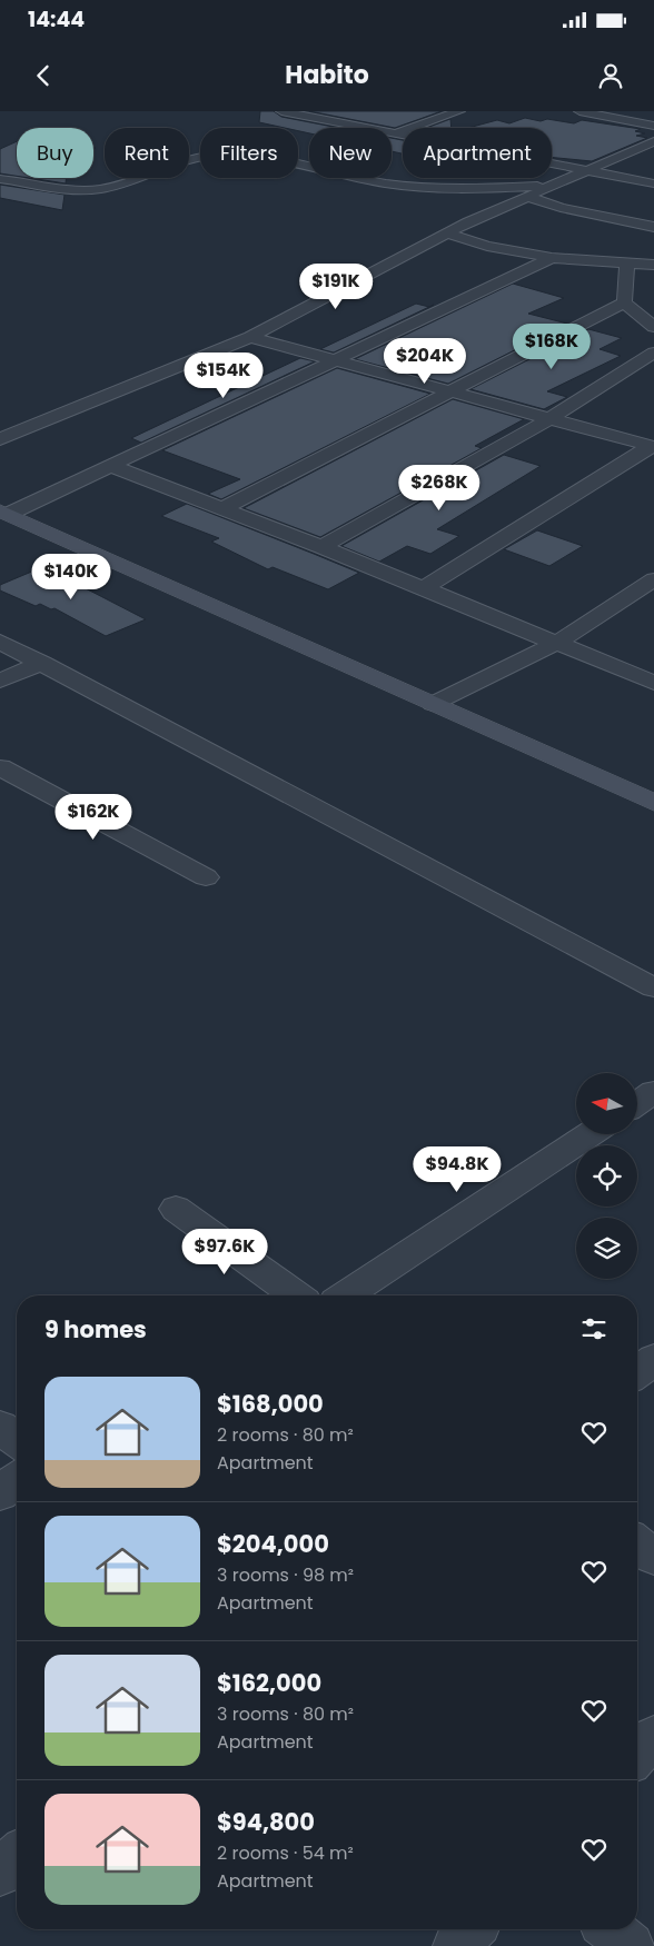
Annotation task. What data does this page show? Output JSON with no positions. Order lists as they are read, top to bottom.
{
  "north": "left",
  "page": {
    "status": "14:44",
    "header": "Habito",
    "chip": [
      "Buy",
      "Rent",
      "Filters",
      "New",
      "Apartment"
    ],
    "price": [
      "$191K",
      "$168K",
      "$204K",
      "$154K",
      "$268K",
      "$140K",
      "$162K",
      "$94.8K",
      "$97.6K"
    ],
    "heading": "9 homes",
    "list": [
      {
        "name": "$168,000",
        "note": "2 rooms · 80 m² · Apartment"
      },
      {
        "name": "$204,000",
        "note": "3 rooms · 98 m² · Apartment"
      },
      {
        "name": "$162,000",
        "note": "3 rooms · 80 m² · Apartment"
      },
      {
        "name": "$94,800",
        "note": "2 rooms · 54 m² · Apartment"
      }
    ]
  }
}
